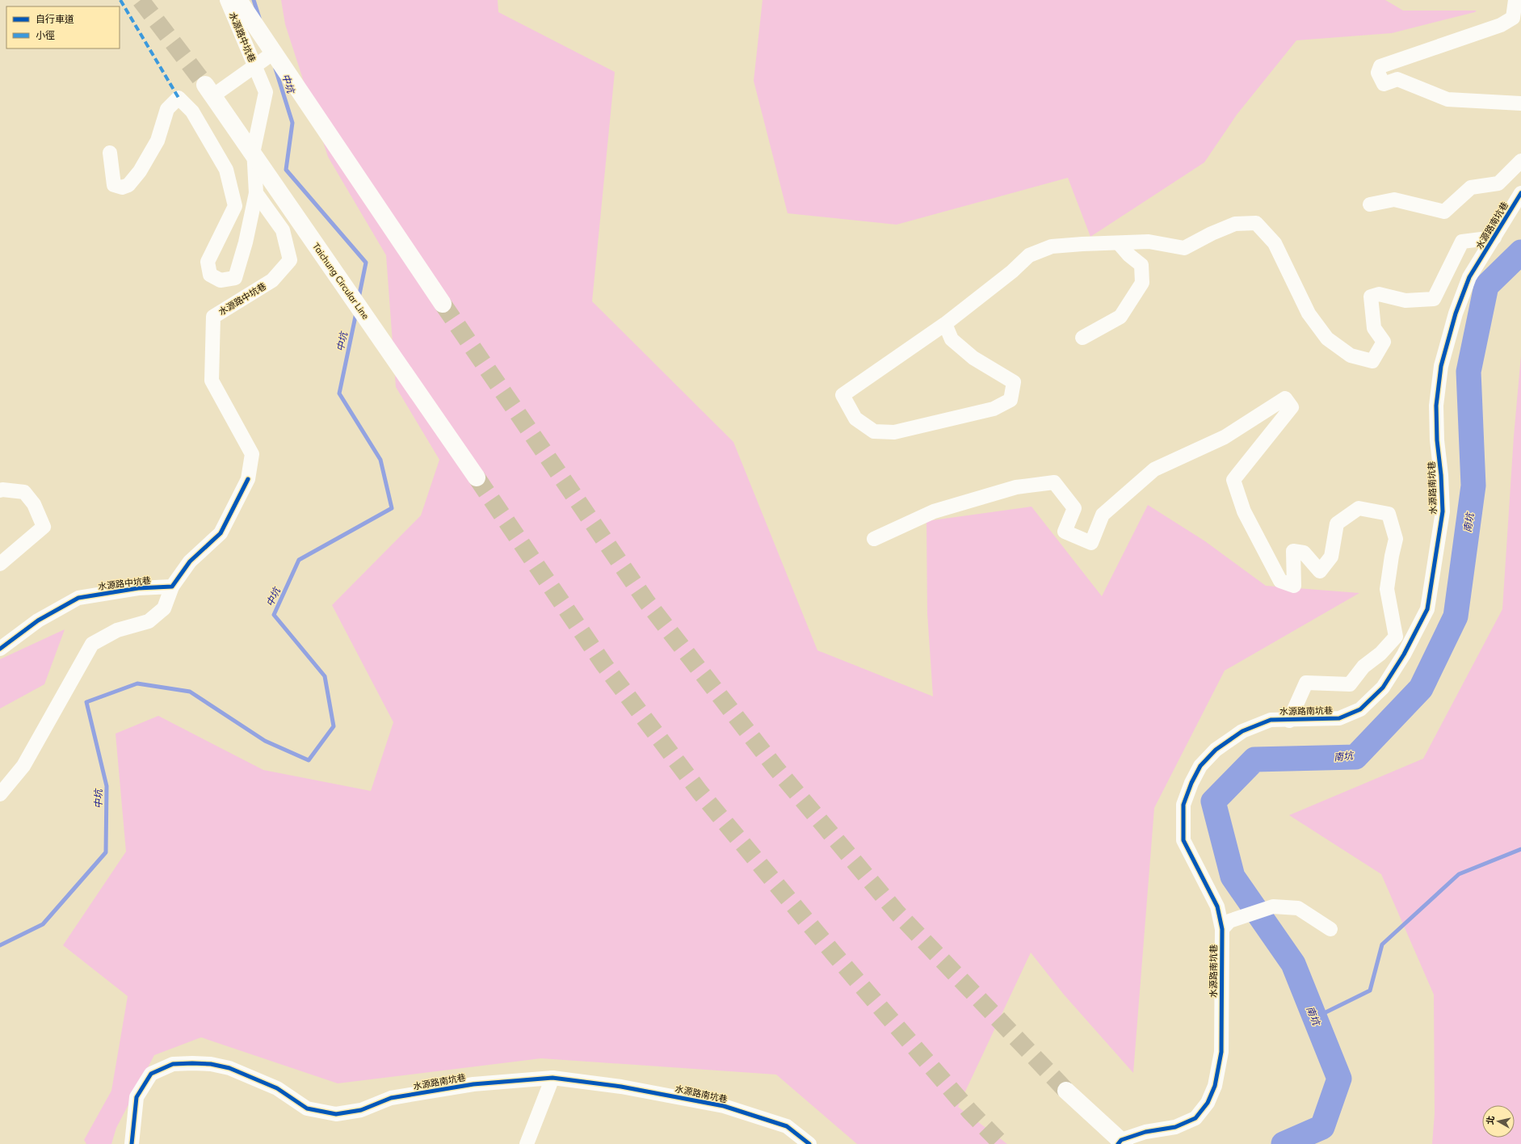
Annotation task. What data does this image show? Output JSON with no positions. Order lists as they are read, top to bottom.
{
  "streets": {
    "highway": ["Taichung Circular Line"],
    "street": ["水源路中坑巷", "水源路南坑巷"]
  },
  "water": ["中坑", "南坑"],
  "legend": ["自行車道", "小徑"],
  "north": "left"
}
